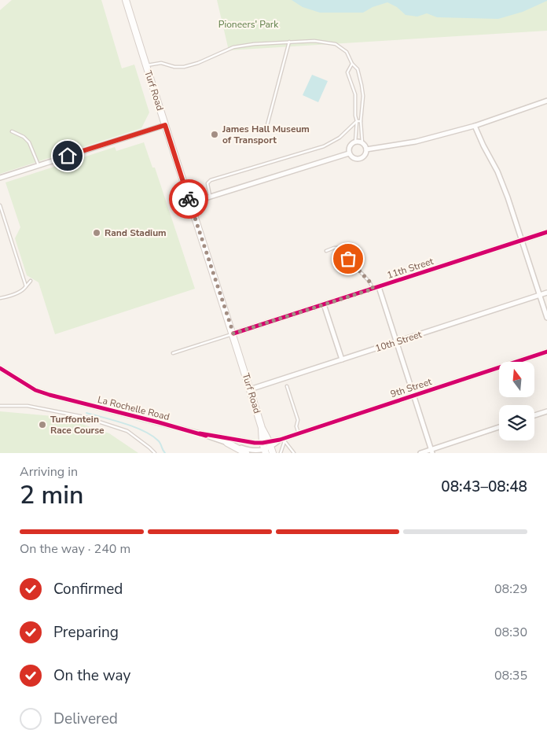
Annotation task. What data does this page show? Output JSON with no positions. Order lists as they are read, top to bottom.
{
  "streets": {
    "main road": ["Turf Road"],
    "street": [
      "11th Street",
      "10th Street",
      "9th Street",
      "La Rochelle Road"
    ]
  },
  "crossings": [
    ["Turf Road", "11th Street"],
    ["Turf Road", "10th Street"],
    ["Turf Road", "9th Street"],
    ["Turf Road", "La Rochelle Road"],
    ["9th Street", "La Rochelle Road"]
  ],
  "parks": ["Pioneers' Park"],
  "places": ["James Hall Museum of Transport", "Rand Stadium", "Turffontein Race Course"],
  "north": "top",
  "page": {
    "heading": ["2 min", "Arriving in", "08:43–08:48"],
    "bar": "On the way · 240 m",
    "list": [
      ["Confirmed", "08:29"],
      ["Preparing", "08:30"],
      ["On the way", "08:35"],
      "Delivered"
    ]
  }
}
